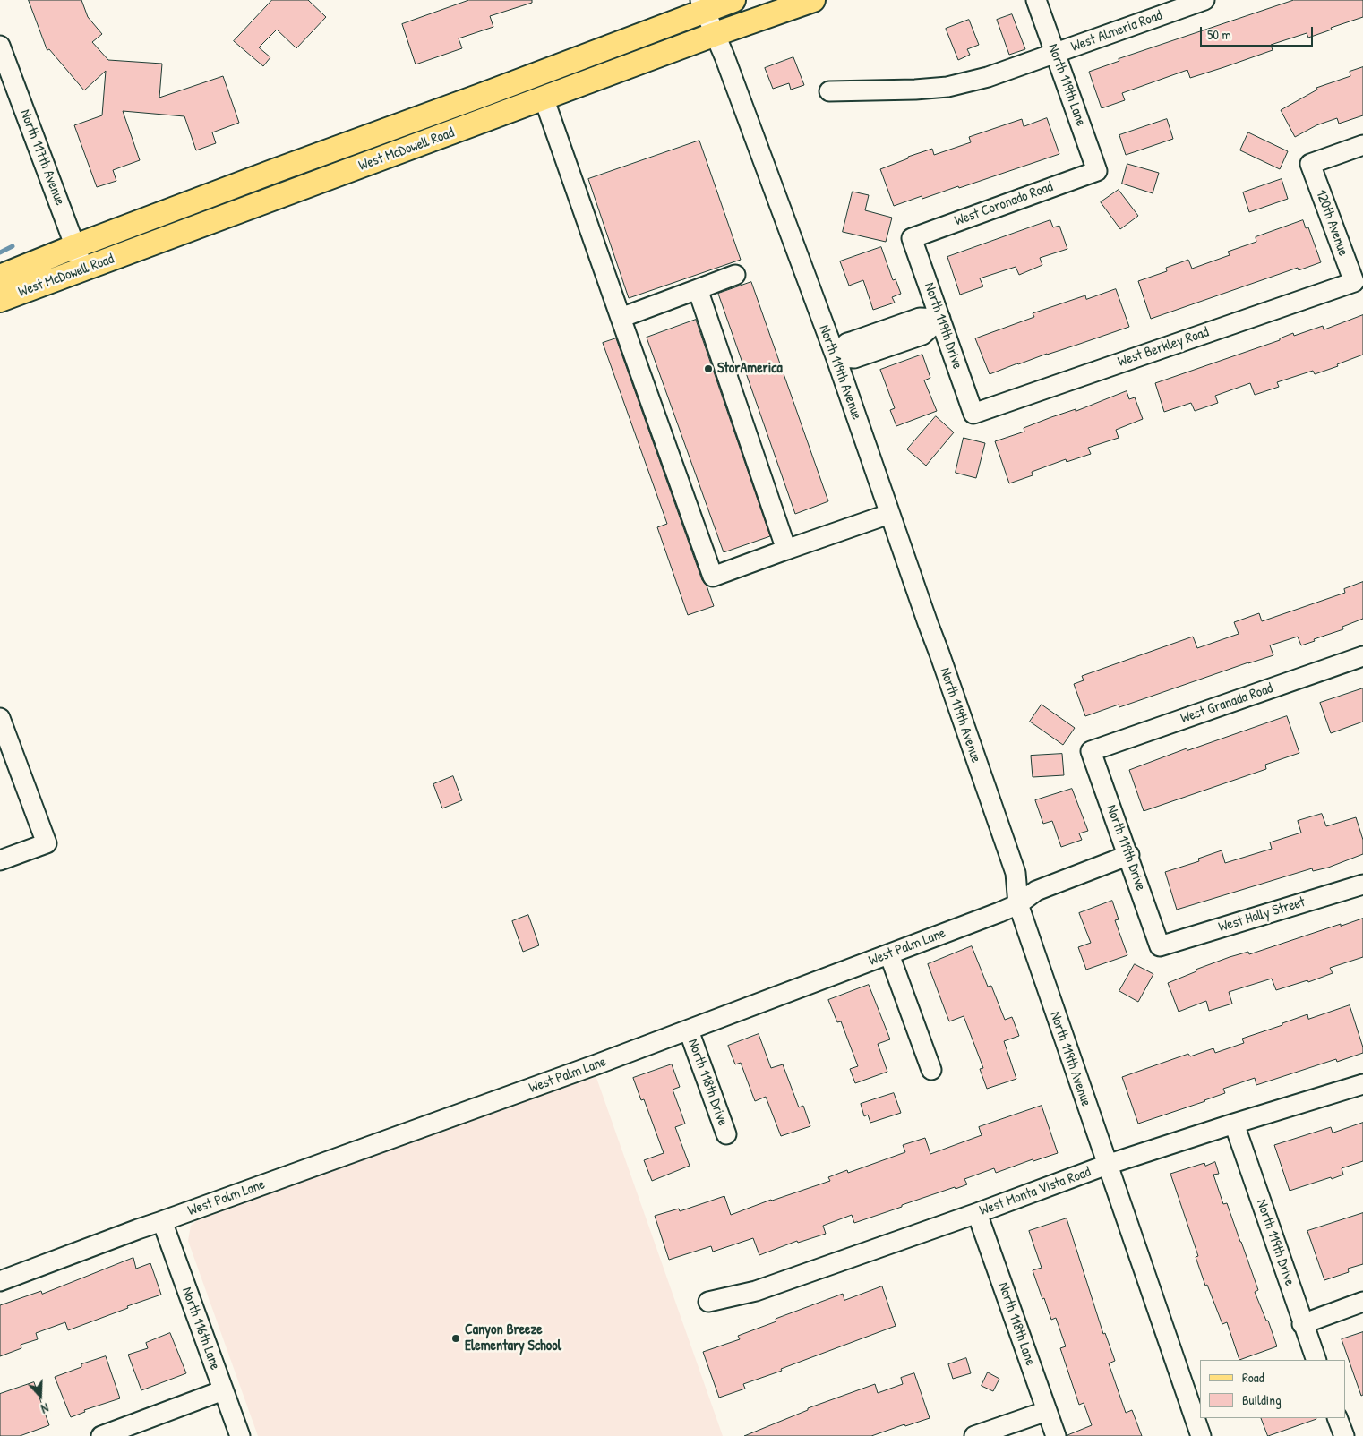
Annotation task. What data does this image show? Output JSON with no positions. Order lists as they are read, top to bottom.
{
  "streets": {
    "main road": ["West McDowell Road"],
    "street": [
      "West Almeria Road",
      "North 119th Lane",
      "North 117th Avenue",
      "West Coronado Road",
      "120th Avenue",
      "North 119th Drive",
      "West Berkley Road",
      "North 119th Avenue",
      "West Granada Road",
      "West Holly Street",
      "West Palm Lane",
      "North 118th Drive",
      "West Monta Vista Road",
      "North 118th Lane",
      "North 116th Lane"
    ]
  },
  "crossings": [
    ["West Almeria Road", "North 119th Lane"],
    ["North 119th Lane", "West Coronado Road"],
    ["West McDowell Road", "North 117th Avenue"],
    ["West McDowell Road", "North 119th Avenue"],
    ["West Coronado Road", "North 119th Drive"],
    ["120th Avenue", "West Berkley Road"],
    ["North 119th Drive", "West Berkley Road"],
    ["North 119th Drive", "West Granada Road"],
    ["North 119th Drive", "West Holly Street"],
    ["North 119th Drive", "West Palm Lane"],
    ["North 119th Drive", "West Monta Vista Road"],
    ["North 119th Avenue", "West Palm Lane"],
    ["North 119th Avenue", "West Monta Vista Road"],
    ["West Palm Lane", "North 118th Drive"],
    ["West Palm Lane", "North 116th Lane"],
    ["West Monta Vista Road", "North 118th Lane"]
  ],
  "places": ["StorAmerica", "Canyon Breeze Elementary School"],
  "legend": ["Road", "Building"],
  "scale_bar": "50 m",
  "north": "bottom"
}
